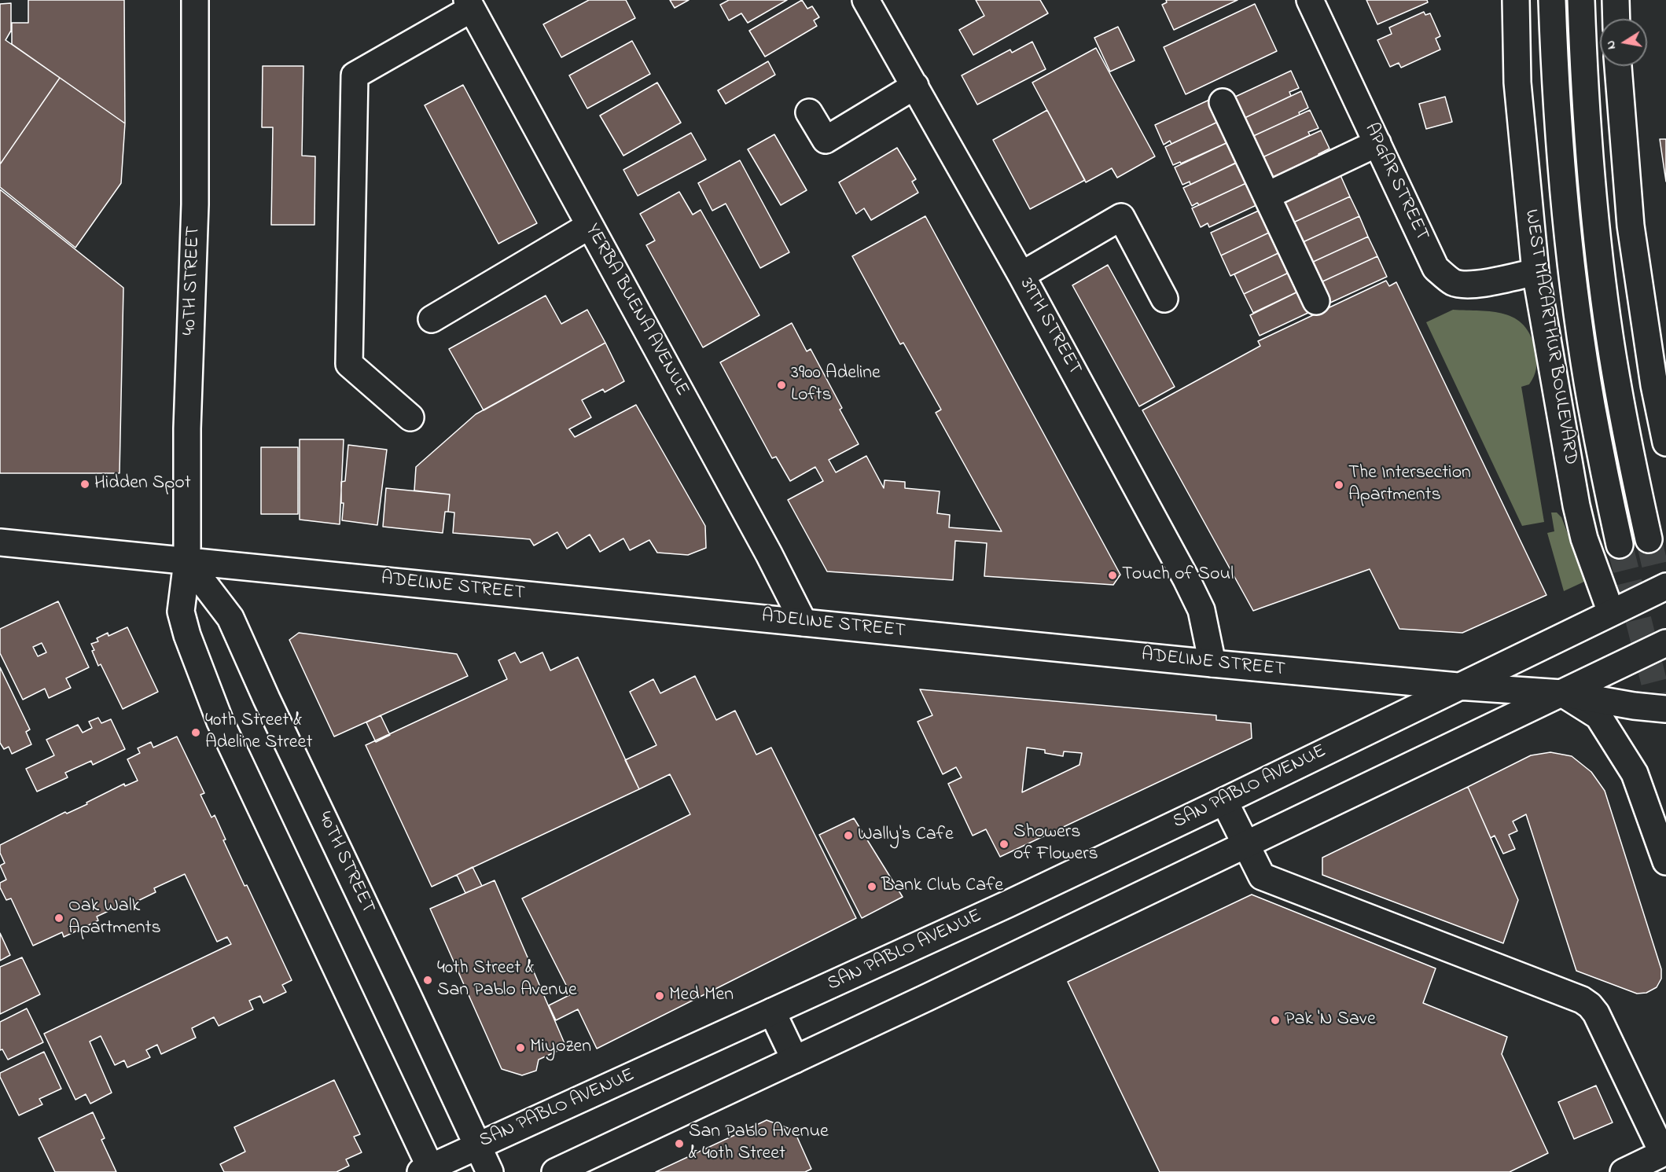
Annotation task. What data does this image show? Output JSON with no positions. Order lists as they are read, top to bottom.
{
  "streets": {
    "main road": [
      "APGAR STREET",
      "40TH STREET",
      "YERBA BUENA AVENUE",
      "39TH STREET",
      "WEST MACARTHUR BOULEVARD",
      "ADELINE STREET",
      "SAN PABLO AVENUE"
    ]
  },
  "crossings": [
    ["APGAR STREET", "WEST MACARTHUR BOULEVARD"],
    ["40TH STREET", "ADELINE STREET"],
    ["40TH STREET", "SAN PABLO AVENUE"],
    ["YERBA BUENA AVENUE", "ADELINE STREET"],
    ["39TH STREET", "ADELINE STREET"],
    ["WEST MACARTHUR BOULEVARD", "SAN PABLO AVENUE"],
    ["ADELINE STREET", "SAN PABLO AVENUE"]
  ],
  "places": [
    "3900 Adeline Lofts",
    "Hidden Spot",
    "The Intersection Apartments",
    "Touch of Soul",
    "40th Street & Adeline Street",
    "Wally's Cafe",
    "Showers of Flowers",
    "Bank Club Cafe",
    "Oak Walk Apartments",
    "40th Street & San Pablo Avenue",
    "Med Men",
    "Pak 'N Save",
    "Miyozen",
    "San Pablo Avenue & 40th Street"
  ],
  "north": "left"
}
